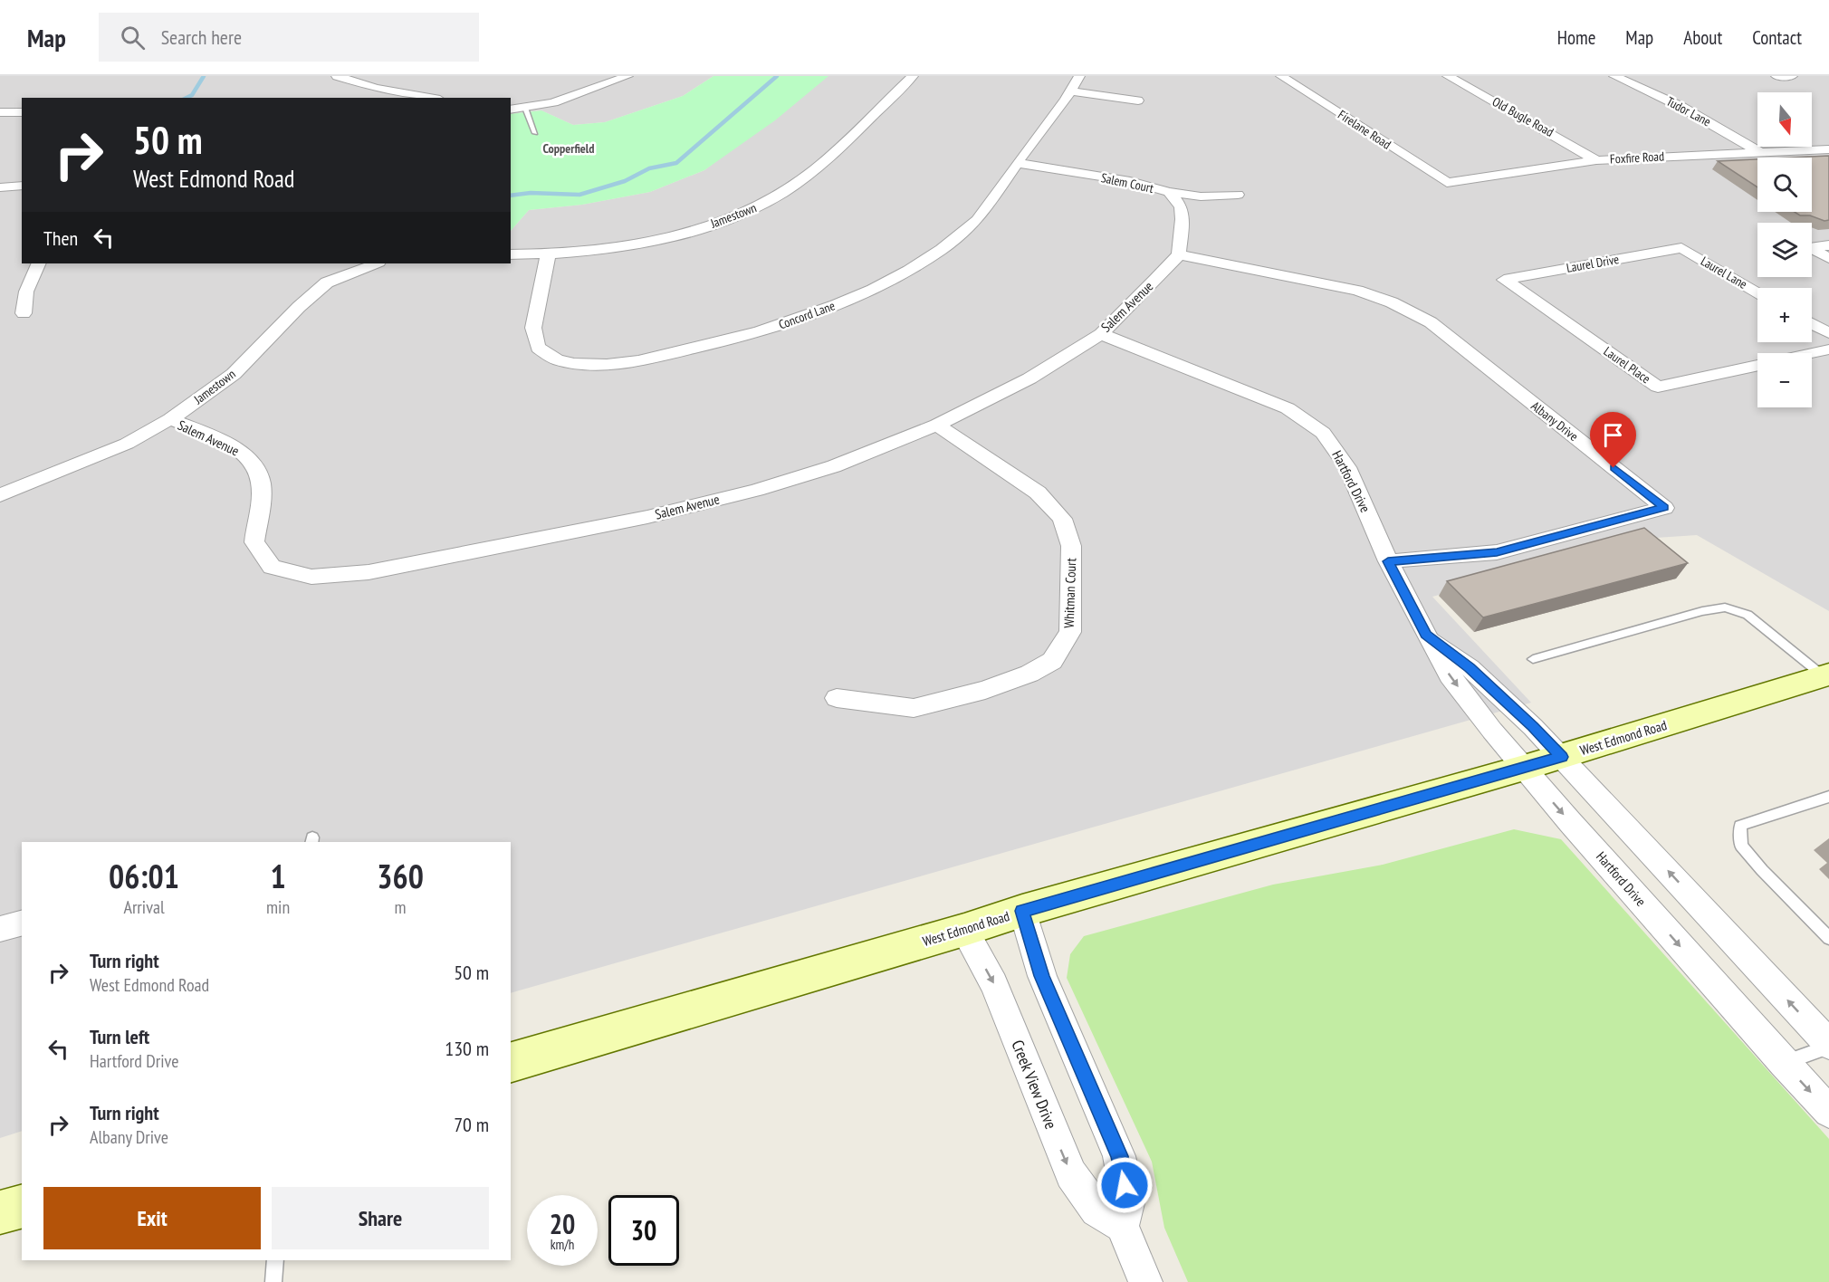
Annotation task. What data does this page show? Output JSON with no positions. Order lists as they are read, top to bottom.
{
  "streets": {
    "main road": ["West Edmond Road"],
    "street": [
      "Tudor Lane",
      "Old Bugle Road",
      "Firelane Road",
      "Foxfire Road",
      "Salem Court",
      "Jamestown",
      "Laurel Drive",
      "Laurel Lane",
      "Salem Avenue",
      "Concord Lane",
      "Laurel Place",
      "Albany Drive",
      "Hartford Drive",
      "Whitman Court",
      "Creek View Drive"
    ]
  },
  "crossings": [
    ["Tudor Lane", "Foxfire Road"],
    ["Old Bugle Road", "Foxfire Road"],
    ["Firelane Road", "Foxfire Road"],
    ["Salem Court", "Concord Lane"],
    ["Jamestown", "Salem Avenue"],
    ["Jamestown", "Concord Lane"],
    ["Laurel Drive", "Laurel Lane"],
    ["Laurel Drive", "Laurel Place"],
    ["Salem Avenue", "Albany Drive"],
    ["Salem Avenue", "Hartford Drive"],
    ["Salem Avenue", "Whitman Court"],
    ["Albany Drive", "Hartford Drive"],
    ["Hartford Drive", "West Edmond Road"],
    ["West Edmond Road", "Creek View Drive"]
  ],
  "districts": ["Copperfield"],
  "north": "bottom",
  "page": {
    "header": "Map",
    "search": "Search here",
    "nav": [
      "Home",
      "Map",
      "About",
      "Contact"
    ],
    "map_buttons": ["+", "−"],
    "turn": ["50 m", "West Edmond Road"],
    "then": "Then",
    "eta": [
      "06:01",
      "Arrival",
      "1",
      "min",
      "360",
      "m"
    ],
    "list": [
      {
        "name": "Turn right",
        "note": "West Edmond Road",
        "value": "50 m"
      },
      {
        "name": "Turn left",
        "note": "Hartford Drive",
        "value": "130 m"
      },
      {
        "name": "Turn right",
        "note": "Albany Drive",
        "value": "70 m"
      }
    ],
    "buttons": ["Exit", "Share"],
    "speed": "20 km/h",
    "limit": "30"
  }
}
